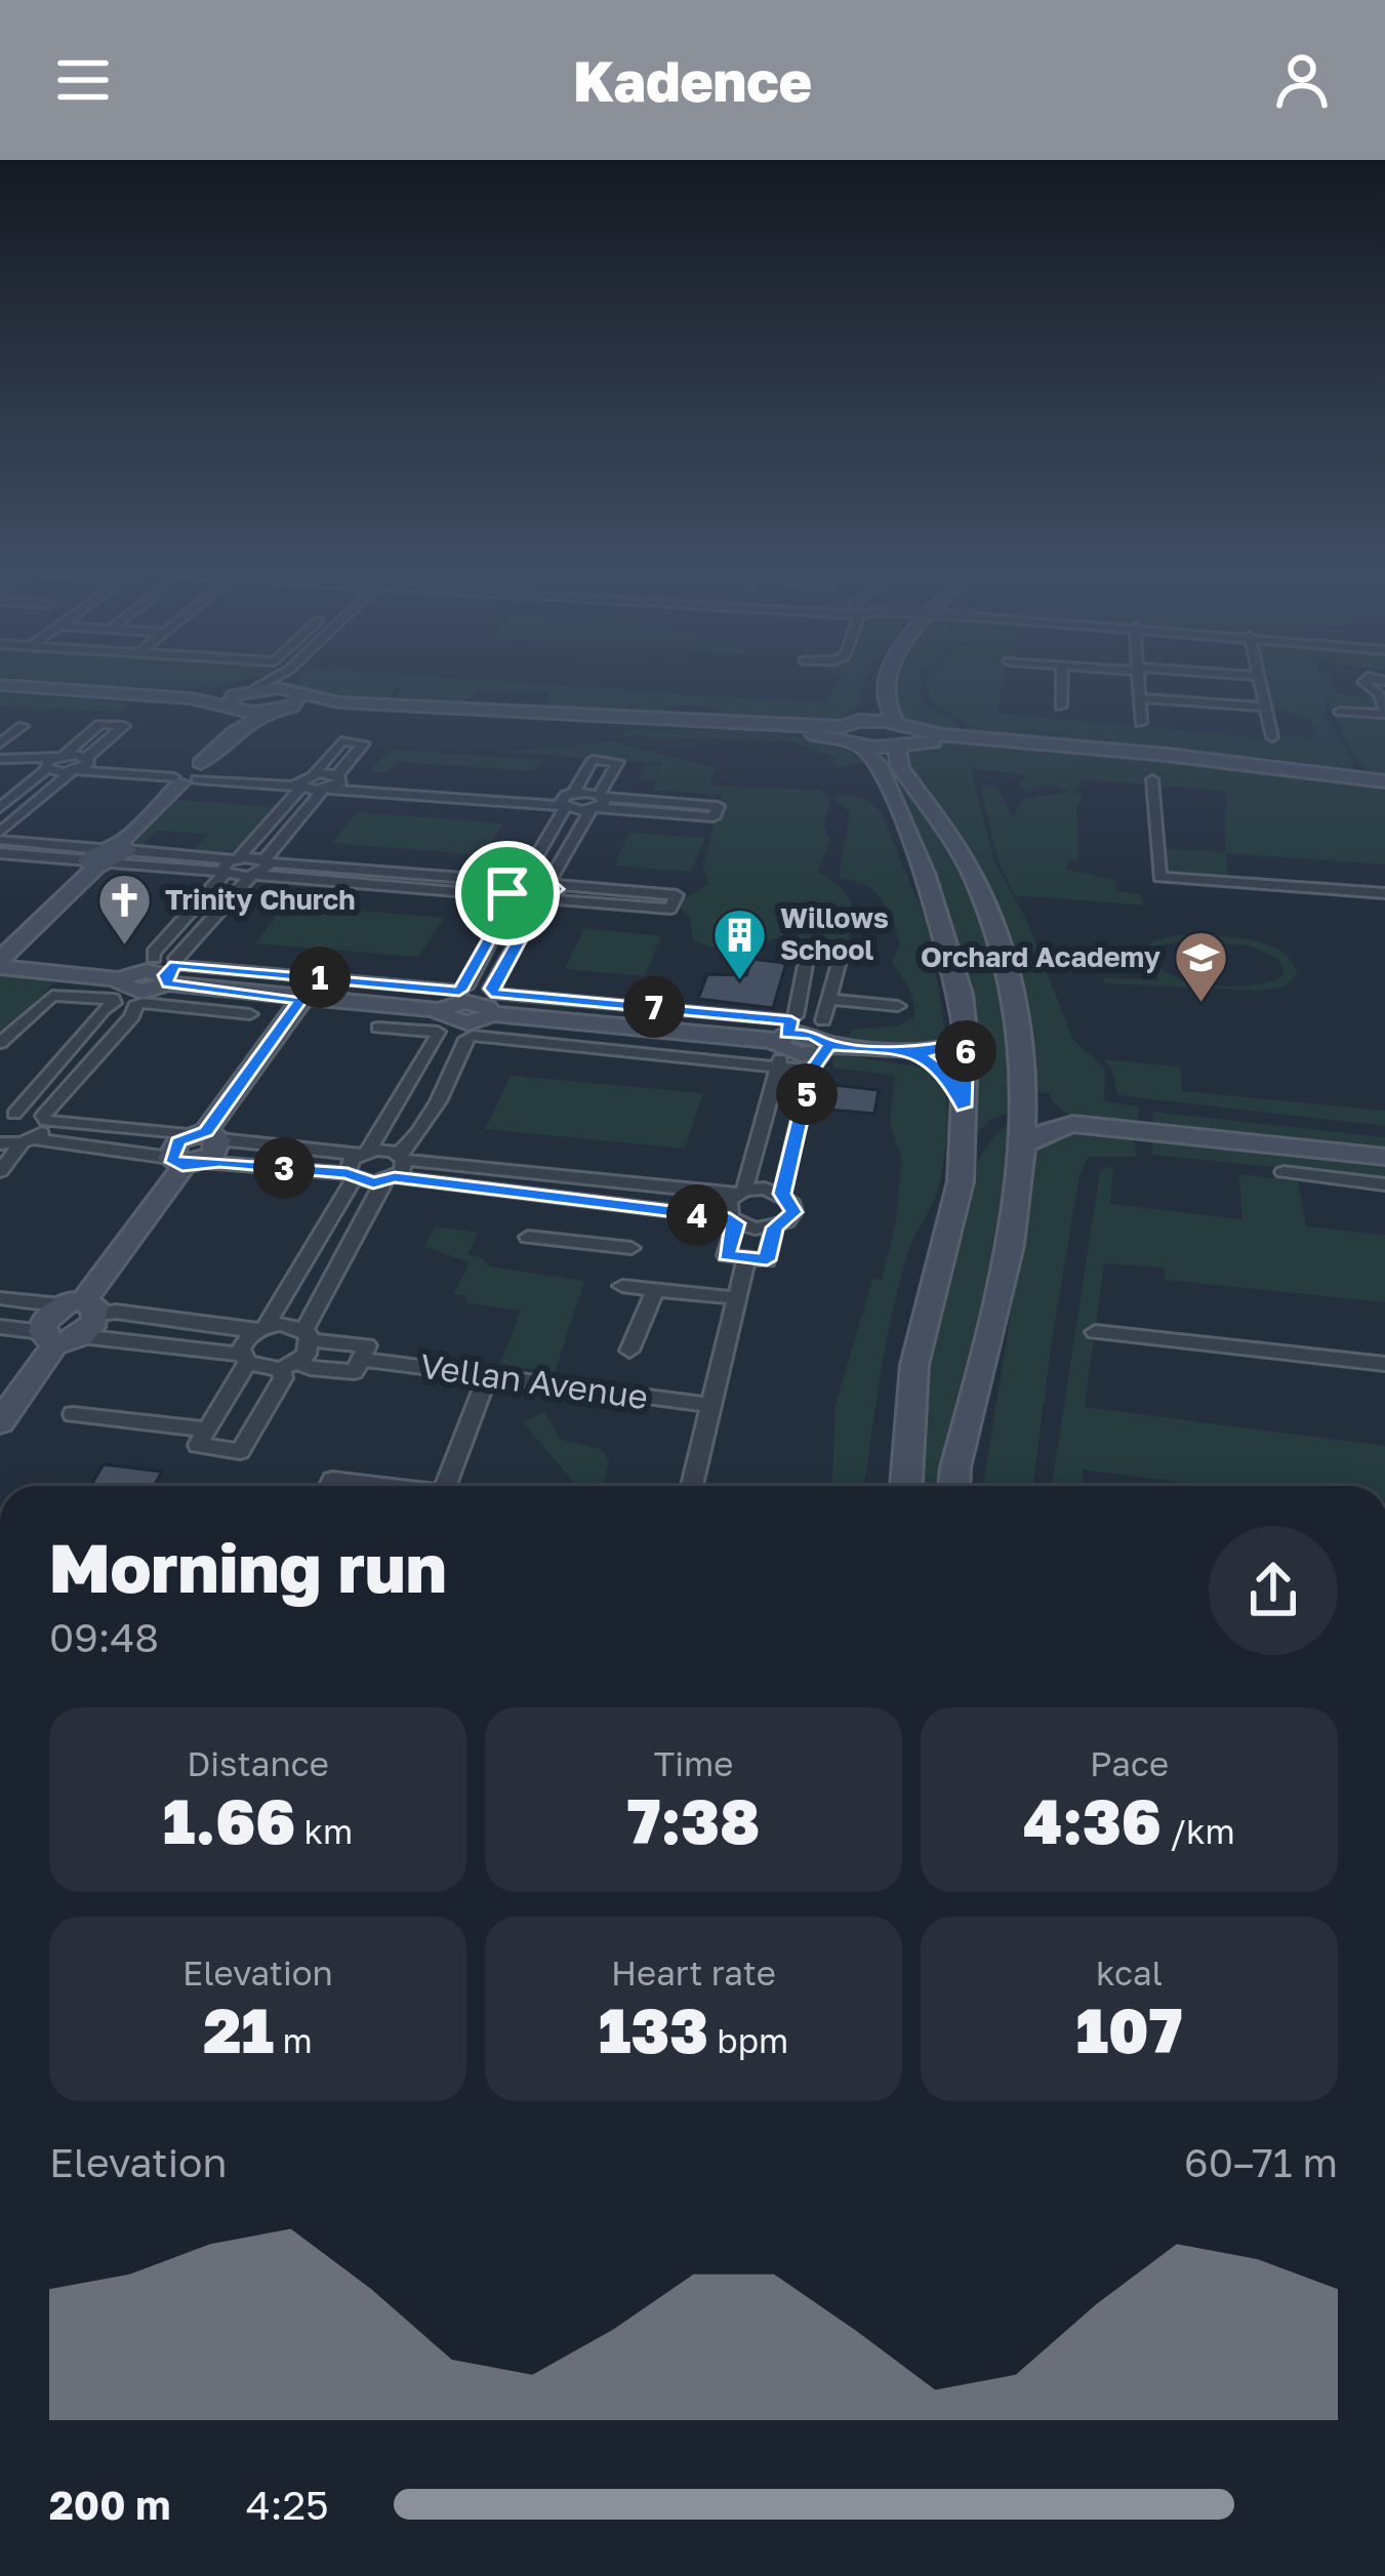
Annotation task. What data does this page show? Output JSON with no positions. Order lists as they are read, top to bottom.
{
  "streets": {
    "street": ["Vellan Avenue"]
  },
  "places": {
    "church": ["Trinity Church"],
    "building": ["Willows School"],
    "school or university": ["Orchard Academy"]
  },
  "page": {
    "header": "Kadence",
    "pins": [
      "1",
      "7",
      "6",
      "5",
      "3",
      "4"
    ],
    "heading": ["Morning run", "09:48"],
    "stats": [
      ["Distance", "1.66 km"],
      ["Time", "7:38"],
      ["Pace", "4:36 /km"],
      ["Elevation", "21 m"],
      ["Heart rate", "133 bpm"],
      ["kcal", "107"]
    ],
    "chart": ["Elevation", "60–71 m"],
    "list": [
      {
        "name": "200 m",
        "note": "4:25"
      }
    ]
  }
}
